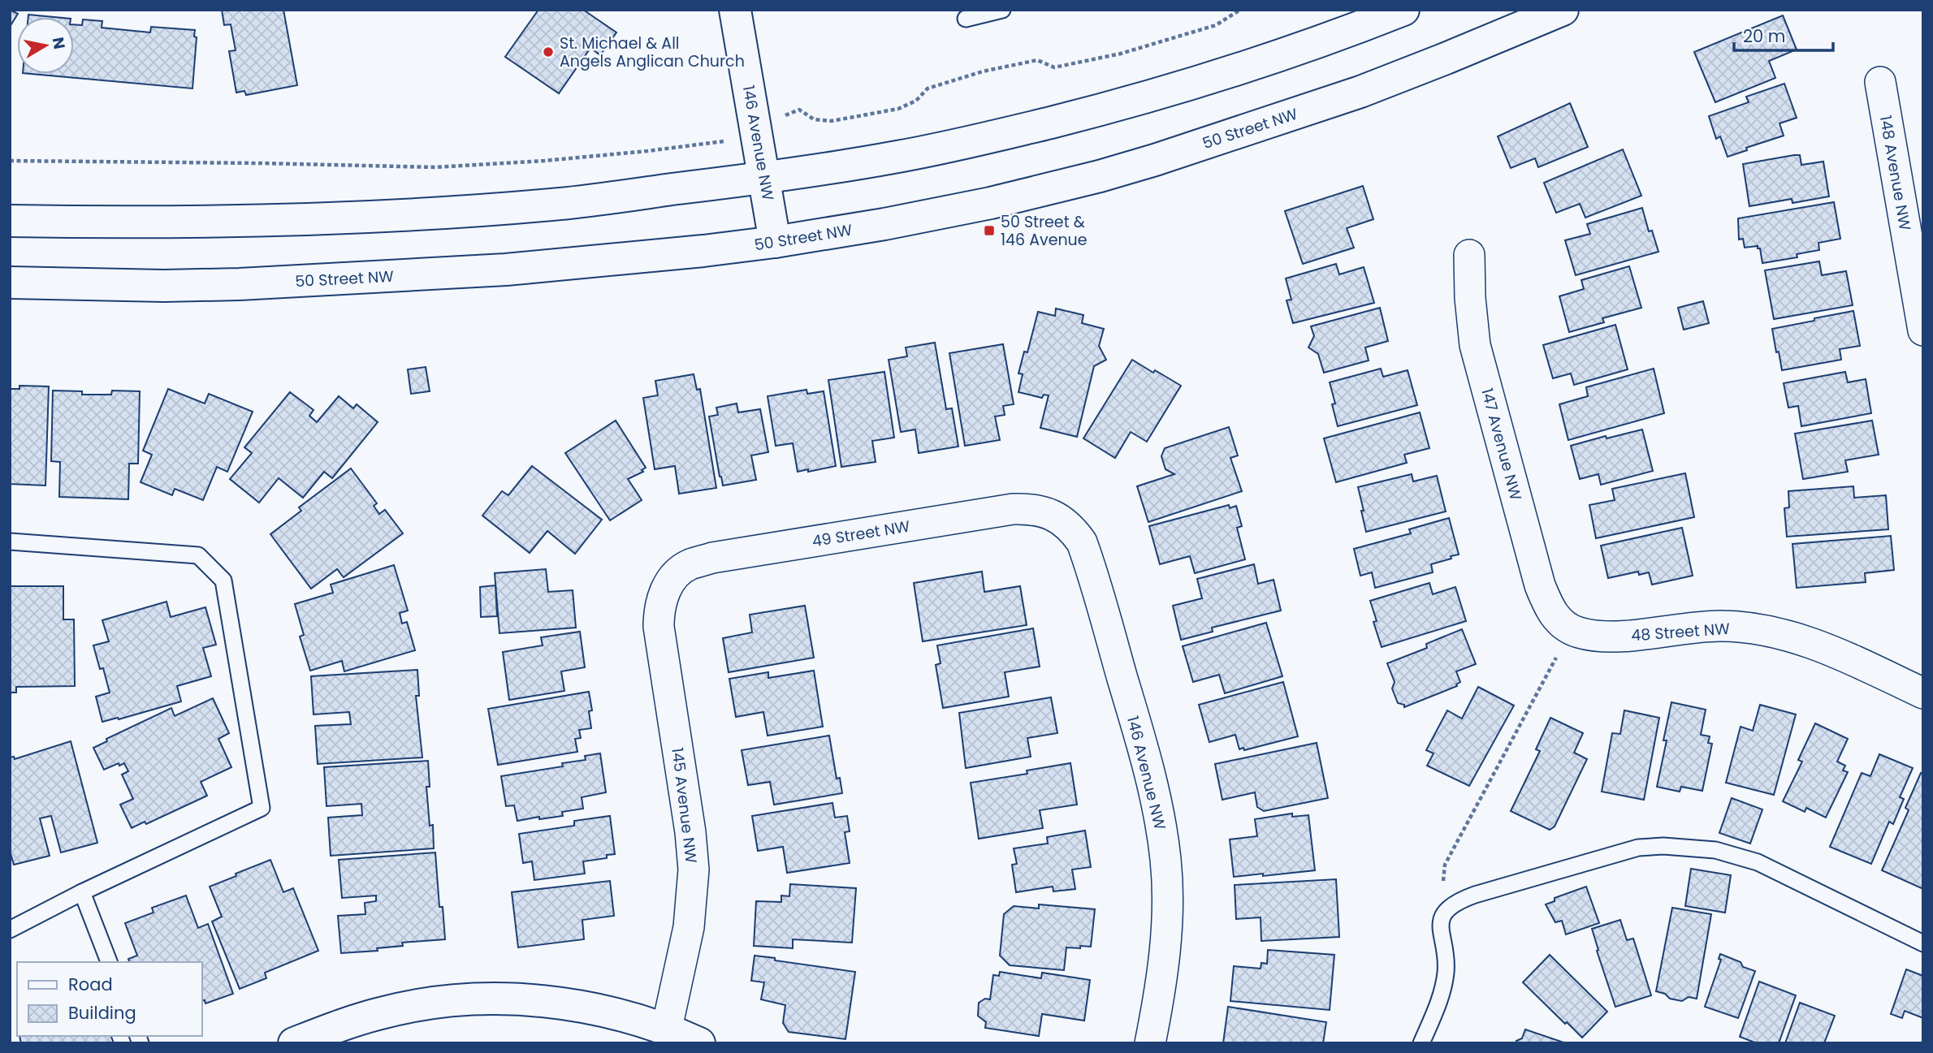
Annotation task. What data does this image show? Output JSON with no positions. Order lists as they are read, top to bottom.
{
  "streets": {
    "main road": ["50 Street NW", "146 Avenue NW"],
    "street": [
      "148 Avenue NW",
      "147 Avenue NW",
      "49 Street NW",
      "48 Street NW",
      "145 Avenue NW"
    ]
  },
  "crossings": [
    ["50 Street NW", "146 Avenue NW"],
    ["146 Avenue NW", "49 Street NW"],
    ["147 Avenue NW", "48 Street NW"],
    ["49 Street NW", "145 Avenue NW"]
  ],
  "places": {
    "other": ["St. Michael & All Angels Anglican Church"],
    "transit": ["50 Street & 146 Avenue"]
  },
  "legend": ["Road", "Building"],
  "scale_bar": "20 m",
  "north": "right"
}
